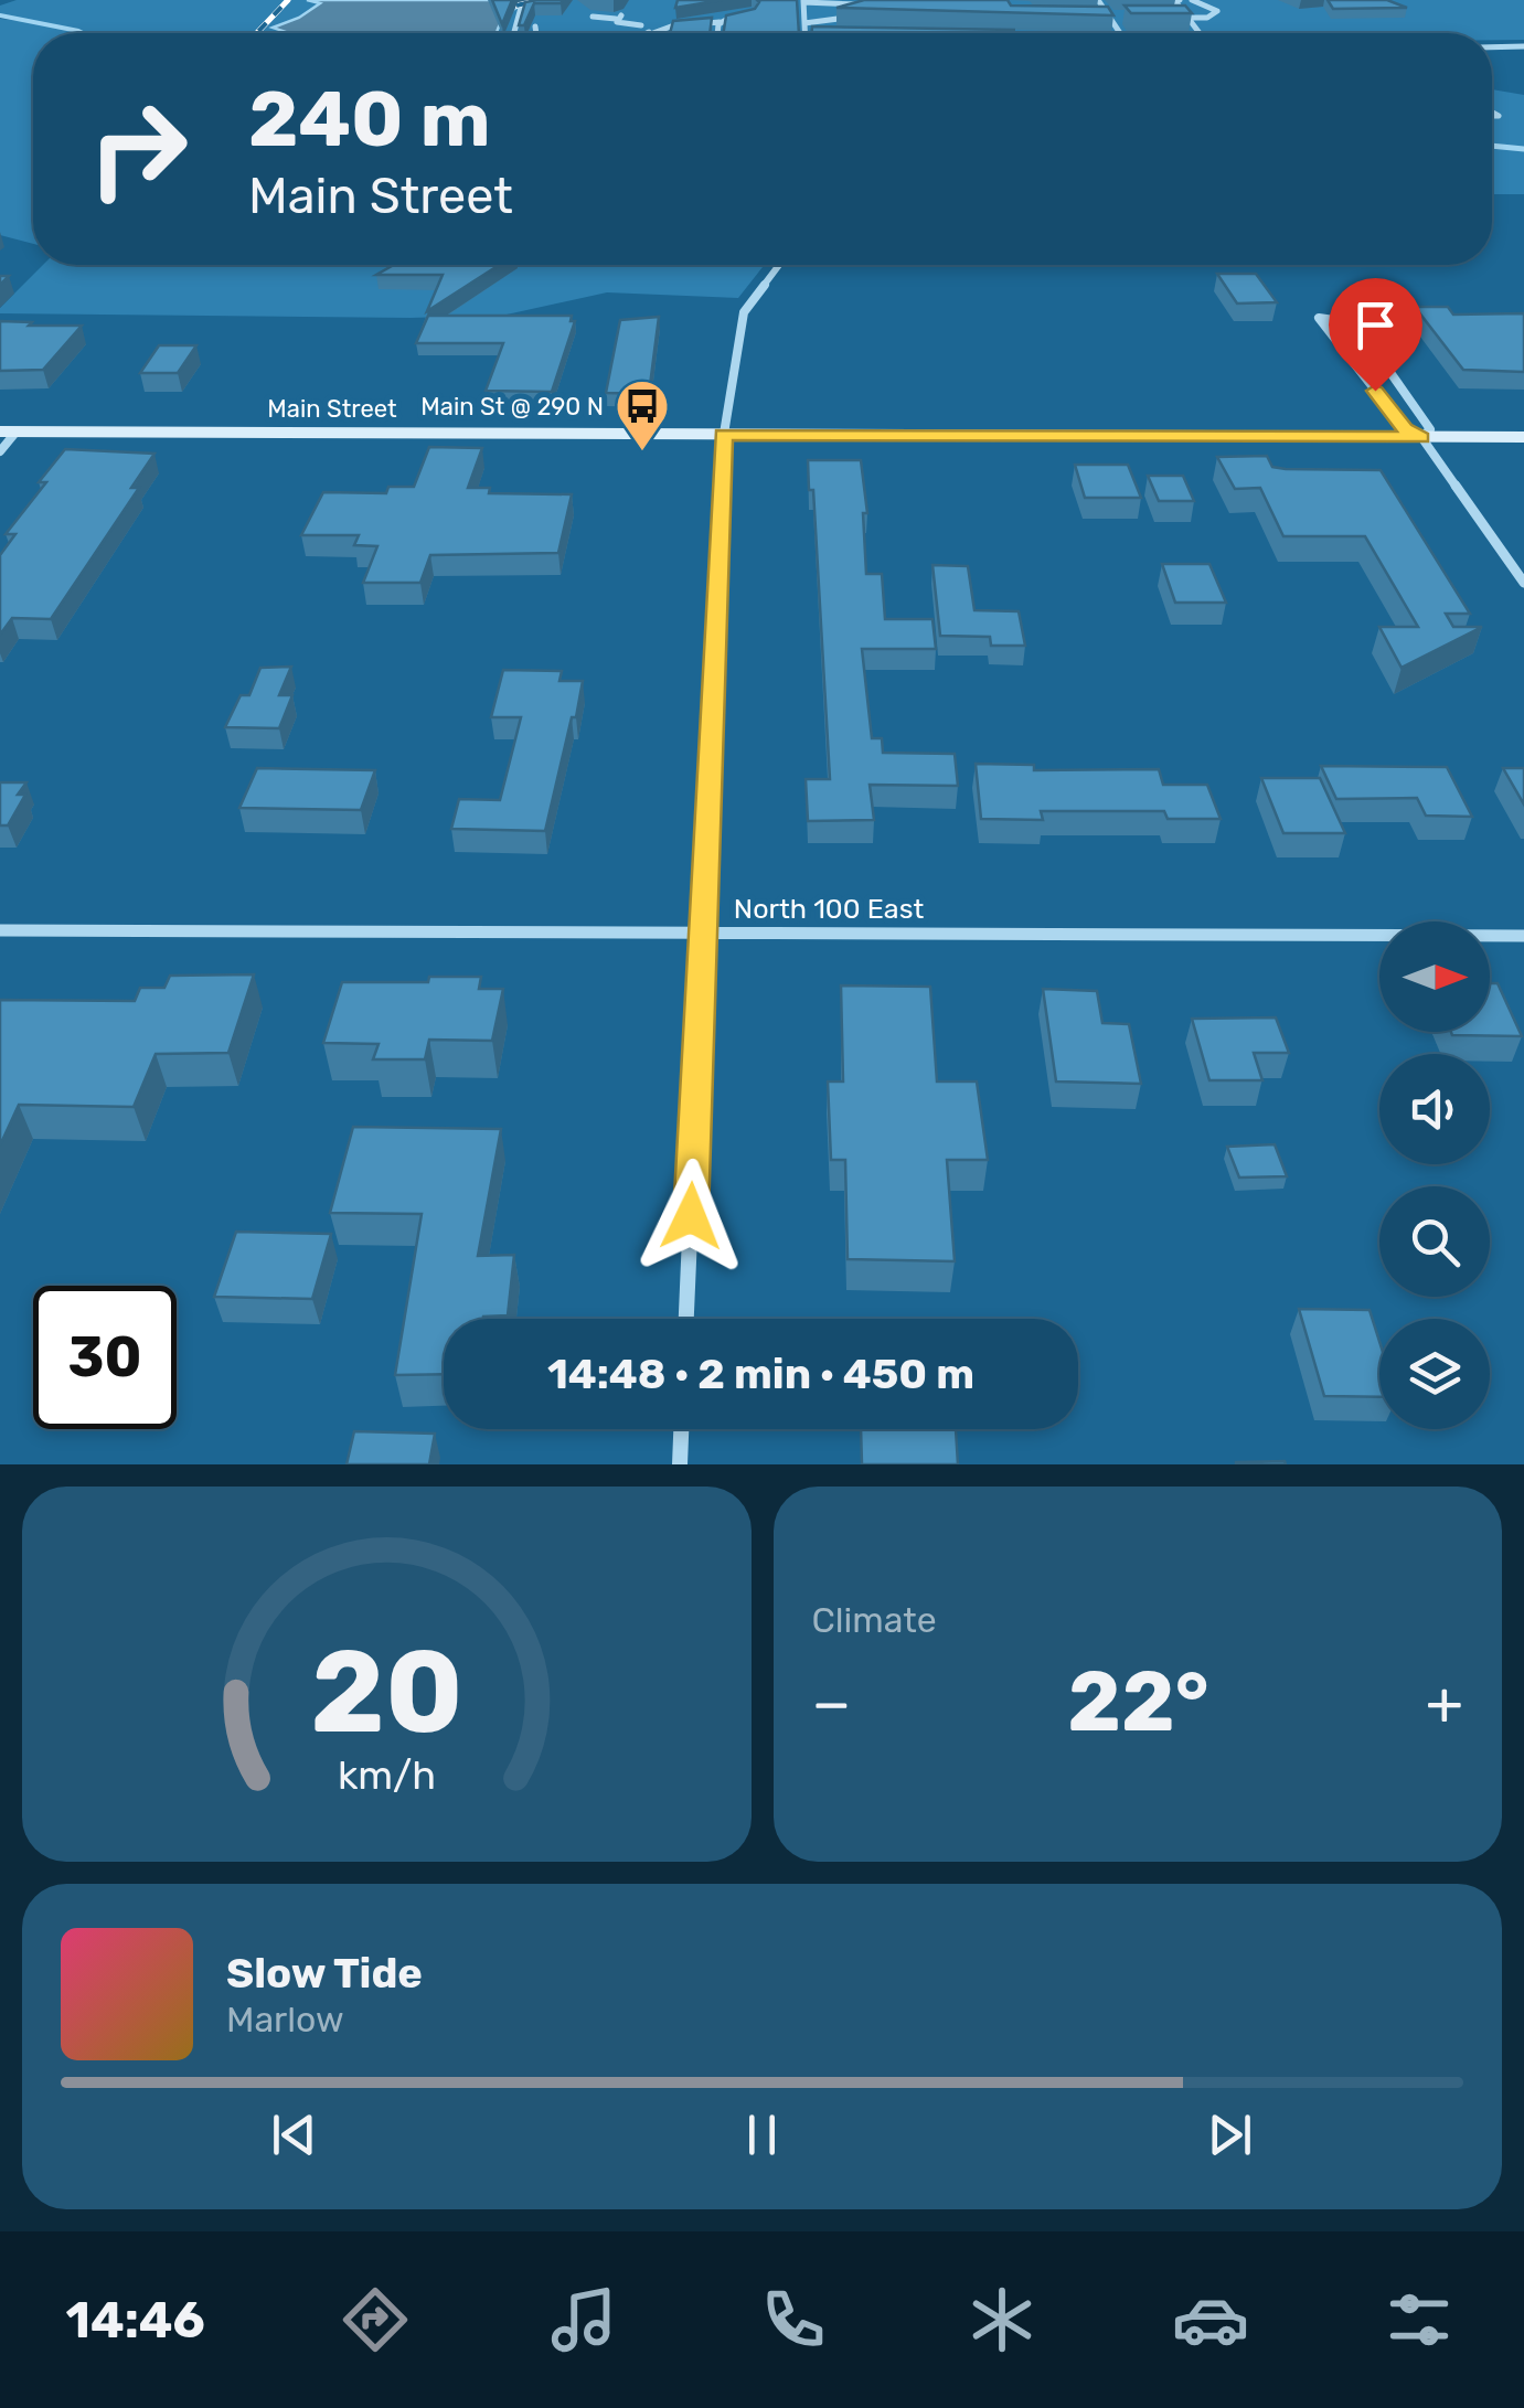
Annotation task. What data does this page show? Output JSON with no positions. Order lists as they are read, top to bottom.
{
  "streets": {
    "main road": ["Main Street"],
    "street": ["North 100 East"]
  },
  "places": {
    "bus stop": ["Main St @ 290 N"]
  },
  "north": "right",
  "page": {
    "turn": ["240 m", "Main Street"],
    "limit": "30",
    "trip": "14:48 · 2 min · 450 m",
    "tile": "Climate",
    "heat": ["−", "22°", "+"],
    "song": ["Slow Tide", "Marlow"],
    "tabs": "14:46",
    "gauge": ["20", "km/h"]
  }
}
